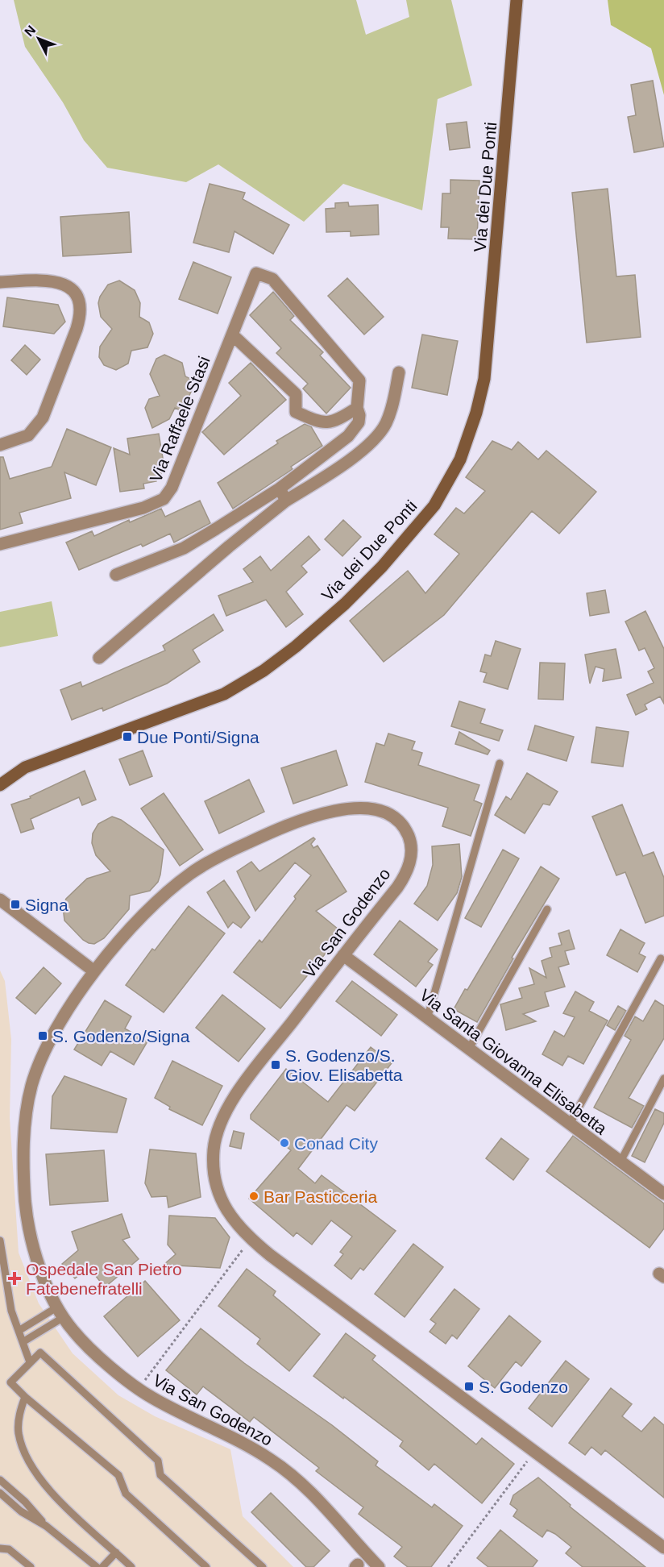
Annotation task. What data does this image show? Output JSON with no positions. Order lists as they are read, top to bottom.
{
  "streets": {
    "street": [
      "Via dei Due Ponti",
      "Via Raffaele Stasi",
      "Via San Godenzo",
      "Via Santa Giovanna Elisabetta"
    ]
  },
  "crossings": [
    ["Via San Godenzo", "Via Santa Giovanna Elisabetta"]
  ],
  "places": {
    "transit": [
      "Due Ponti/Signa",
      "Signa",
      "S. Godenzo/Signa",
      "S. Godenzo/S. Giov. Elisabetta",
      "S. Godenzo"
    ],
    "other": ["Conad City", "Bar Pasticceria"],
    "health": ["Ospedale San Pietro Fatebenefratelli"]
  },
  "north": "top left"
}
